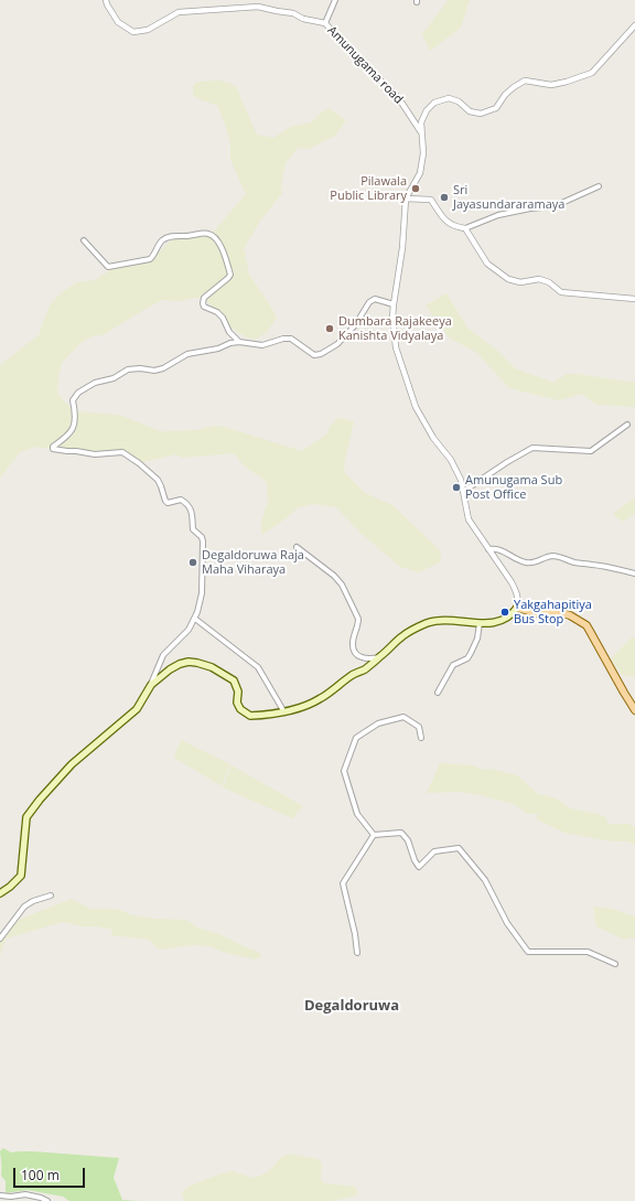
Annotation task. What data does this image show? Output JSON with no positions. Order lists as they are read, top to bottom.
{
  "streets": {
    "street": ["Amunugama road"]
  },
  "districts": ["Degaldoruwa"],
  "places": [
    "Pilawala Public Library",
    "Sri Jayasundararamaya",
    "Dumbara Rajakeeya Kanishta Vidyalaya",
    "Amunugama Sub Post Office",
    "Degaldoruwa Raja Maha Viharaya",
    "Yakgahapitiya Bus Stop"
  ],
  "scale_bar": "100 m"
}
